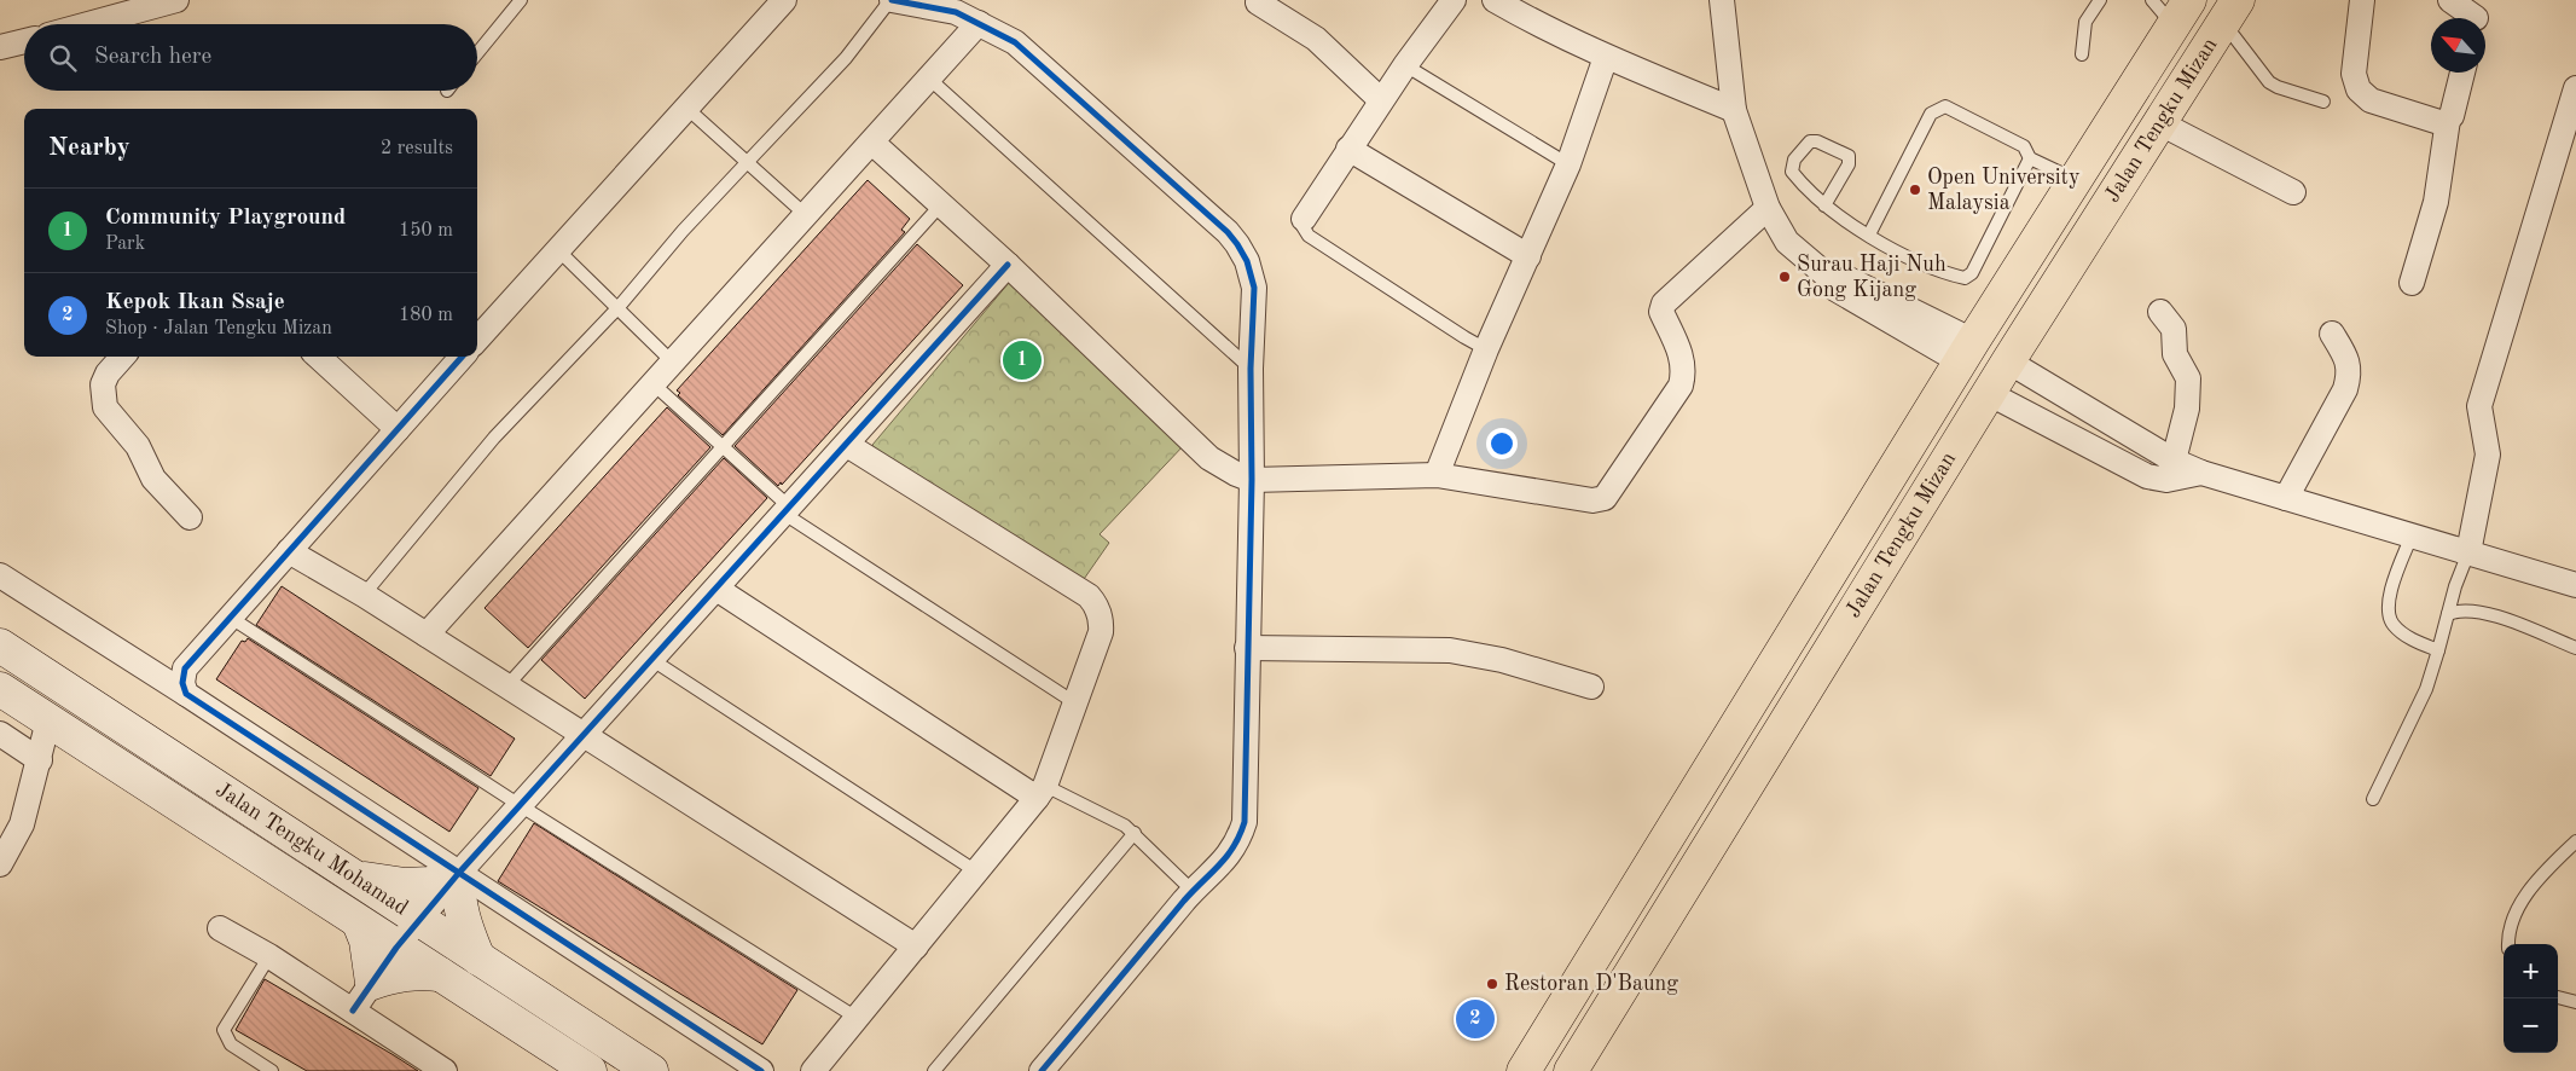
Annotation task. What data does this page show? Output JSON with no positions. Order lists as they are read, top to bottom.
{
  "streets": {
    "highway": ["Jalan Tengku Mizan"],
    "main road": ["Jalan Tengku Mohamad"]
  },
  "places": ["Open University Malaysia", "Surau Haji Nuh Gong Kijang", "Restoran D'Baung"],
  "north": "top left",
  "page": {
    "search": "Search here",
    "heading": ["Nearby", "2 results"],
    "list": [
      {
        "mark": "1",
        "name": "Community Playground",
        "note": "Park",
        "value": "150 m"
      },
      {
        "mark": "2",
        "name": "Kepok Ikan Ssaje",
        "note": "Shop · Jalan Tengku Mizan",
        "value": "180 m"
      }
    ],
    "pins": ["1", "2"],
    "map_buttons": ["+", "−"]
  }
}
